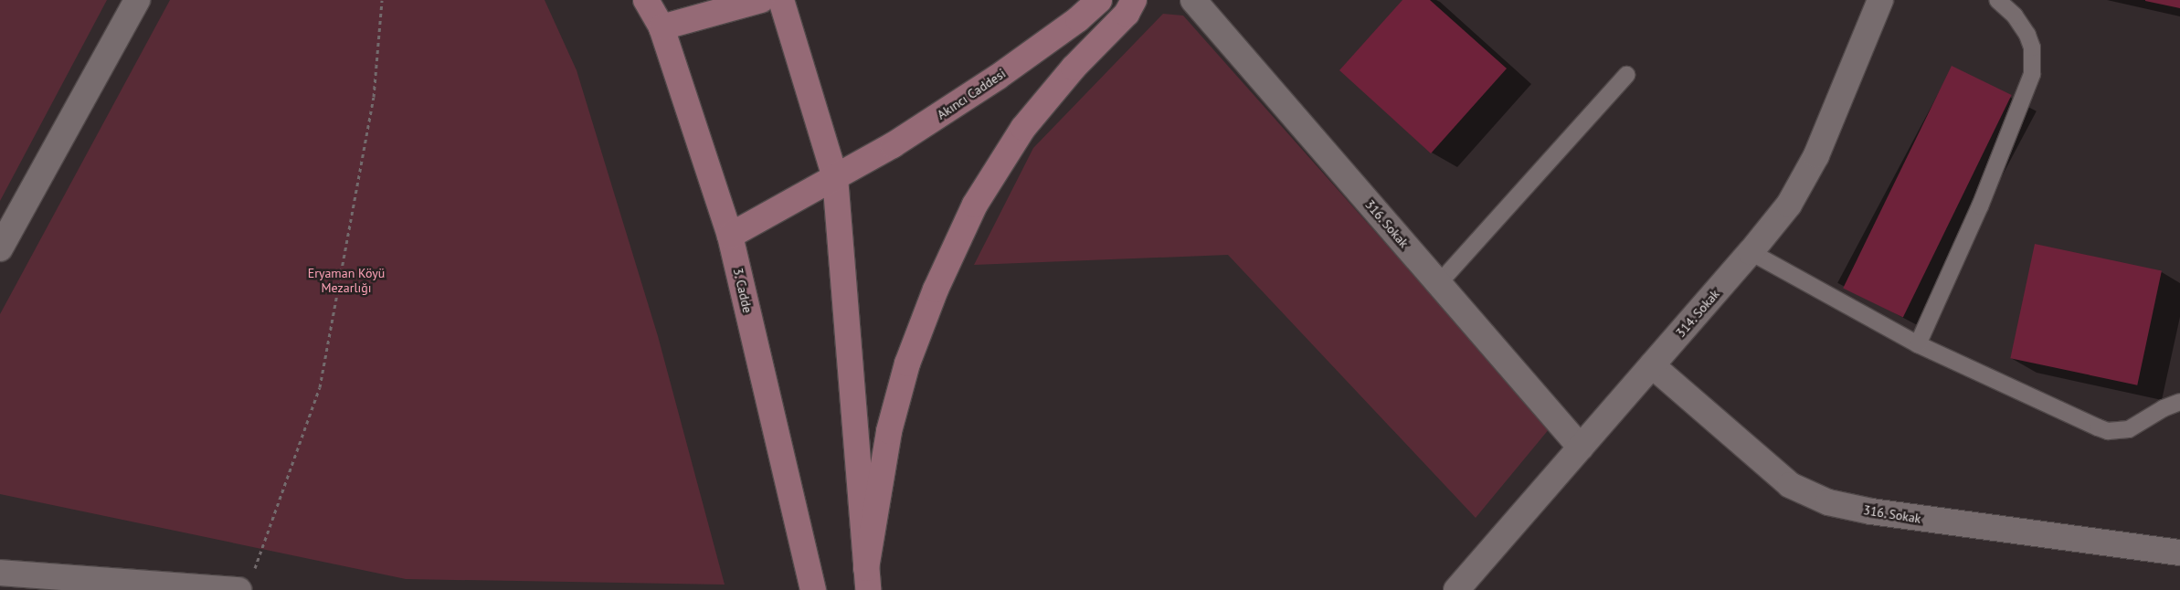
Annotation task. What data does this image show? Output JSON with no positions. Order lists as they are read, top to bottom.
{
  "streets": {
    "street": [
      "Akıncı Caddesi",
      "316. Sokak",
      "3. Cadde",
      "314. Sokak"
    ]
  },
  "crossings": [
    ["Akıncı Caddesi", "3. Cadde"],
    ["316. Sokak", "314. Sokak"]
  ],
  "parks": ["Eryaman Köyü Mezarlığı"]
}
